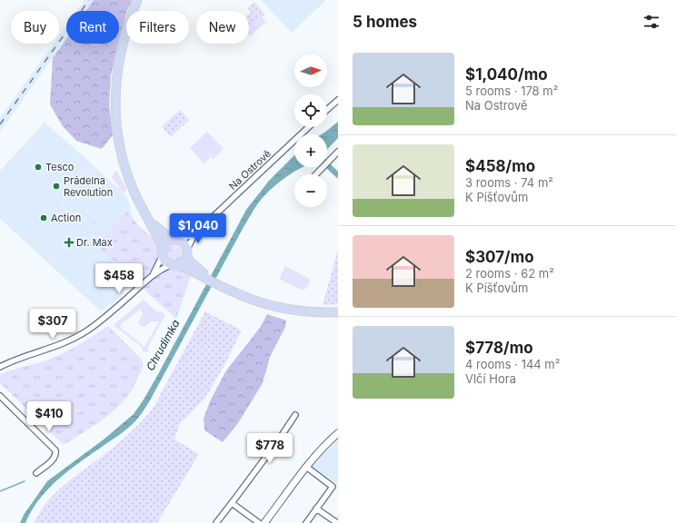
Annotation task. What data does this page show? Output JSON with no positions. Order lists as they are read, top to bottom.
{
  "streets": {
    "street": ["Na Ostrově"]
  },
  "water": ["Chrudimka"],
  "places": {
    "other": ["Tesco", "Prádelna Revolution", "Action"],
    "health": ["Dr. Max"]
  },
  "north": "right",
  "page": {
    "heading": "5 homes",
    "chip": [
      "Buy",
      "Rent",
      "Filters",
      "New"
    ],
    "list": [
      {
        "name": "$1,040/mo",
        "note": "5 rooms · 178 m² · Na Ostrově"
      },
      {
        "name": "$458/mo",
        "note": "3 rooms · 74 m² · K Píšťovům"
      },
      {
        "name": "$307/mo",
        "note": "2 rooms · 62 m² · K Píšťovům"
      },
      {
        "name": "$778/mo",
        "note": "4 rooms · 144 m² · Vlčí Hora"
      }
    ],
    "map_buttons": ["+", "−"],
    "price": [
      "$1,040",
      "$458",
      "$307",
      "$410",
      "$778"
    ]
  }
}
